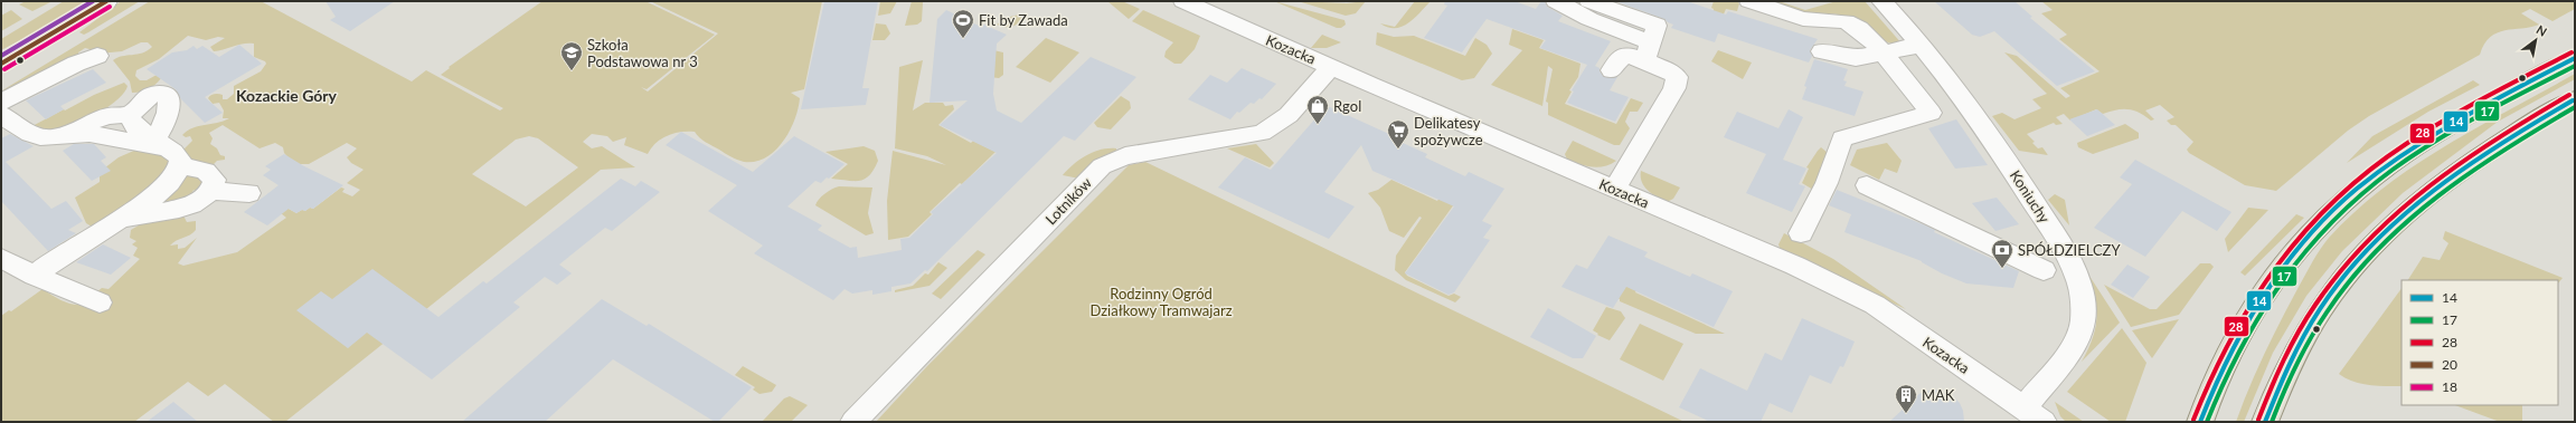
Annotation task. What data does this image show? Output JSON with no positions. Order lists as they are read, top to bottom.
{
  "streets": {
    "street": ["Kozacka", "Koniuchy", "Lotników"]
  },
  "crossings": [
    ["Kozacka", "Koniuchy"],
    ["Kozacka", "Lotników"]
  ],
  "districts": ["Kozackie Góry"],
  "parks": ["Rodzinny Ogród Działkowy Tramwajarz"],
  "places": {
    "sports": ["Fit by Zawada"],
    "school or university": ["Szkoła Podstawowa nr 3"],
    "shop": ["Rgol"],
    "supermarket": ["Delikatesy spożywcze"],
    "bank": ["SPÓŁDZIELCZY"],
    "building": ["MAK"]
  },
  "lines": [
    "transit line 20",
    "transit line 18",
    "transit line 28",
    "transit line 14",
    "transit line 17"
  ],
  "legend": [
    "14",
    "17",
    "28",
    "20",
    "18"
  ],
  "north": "top right"
}
